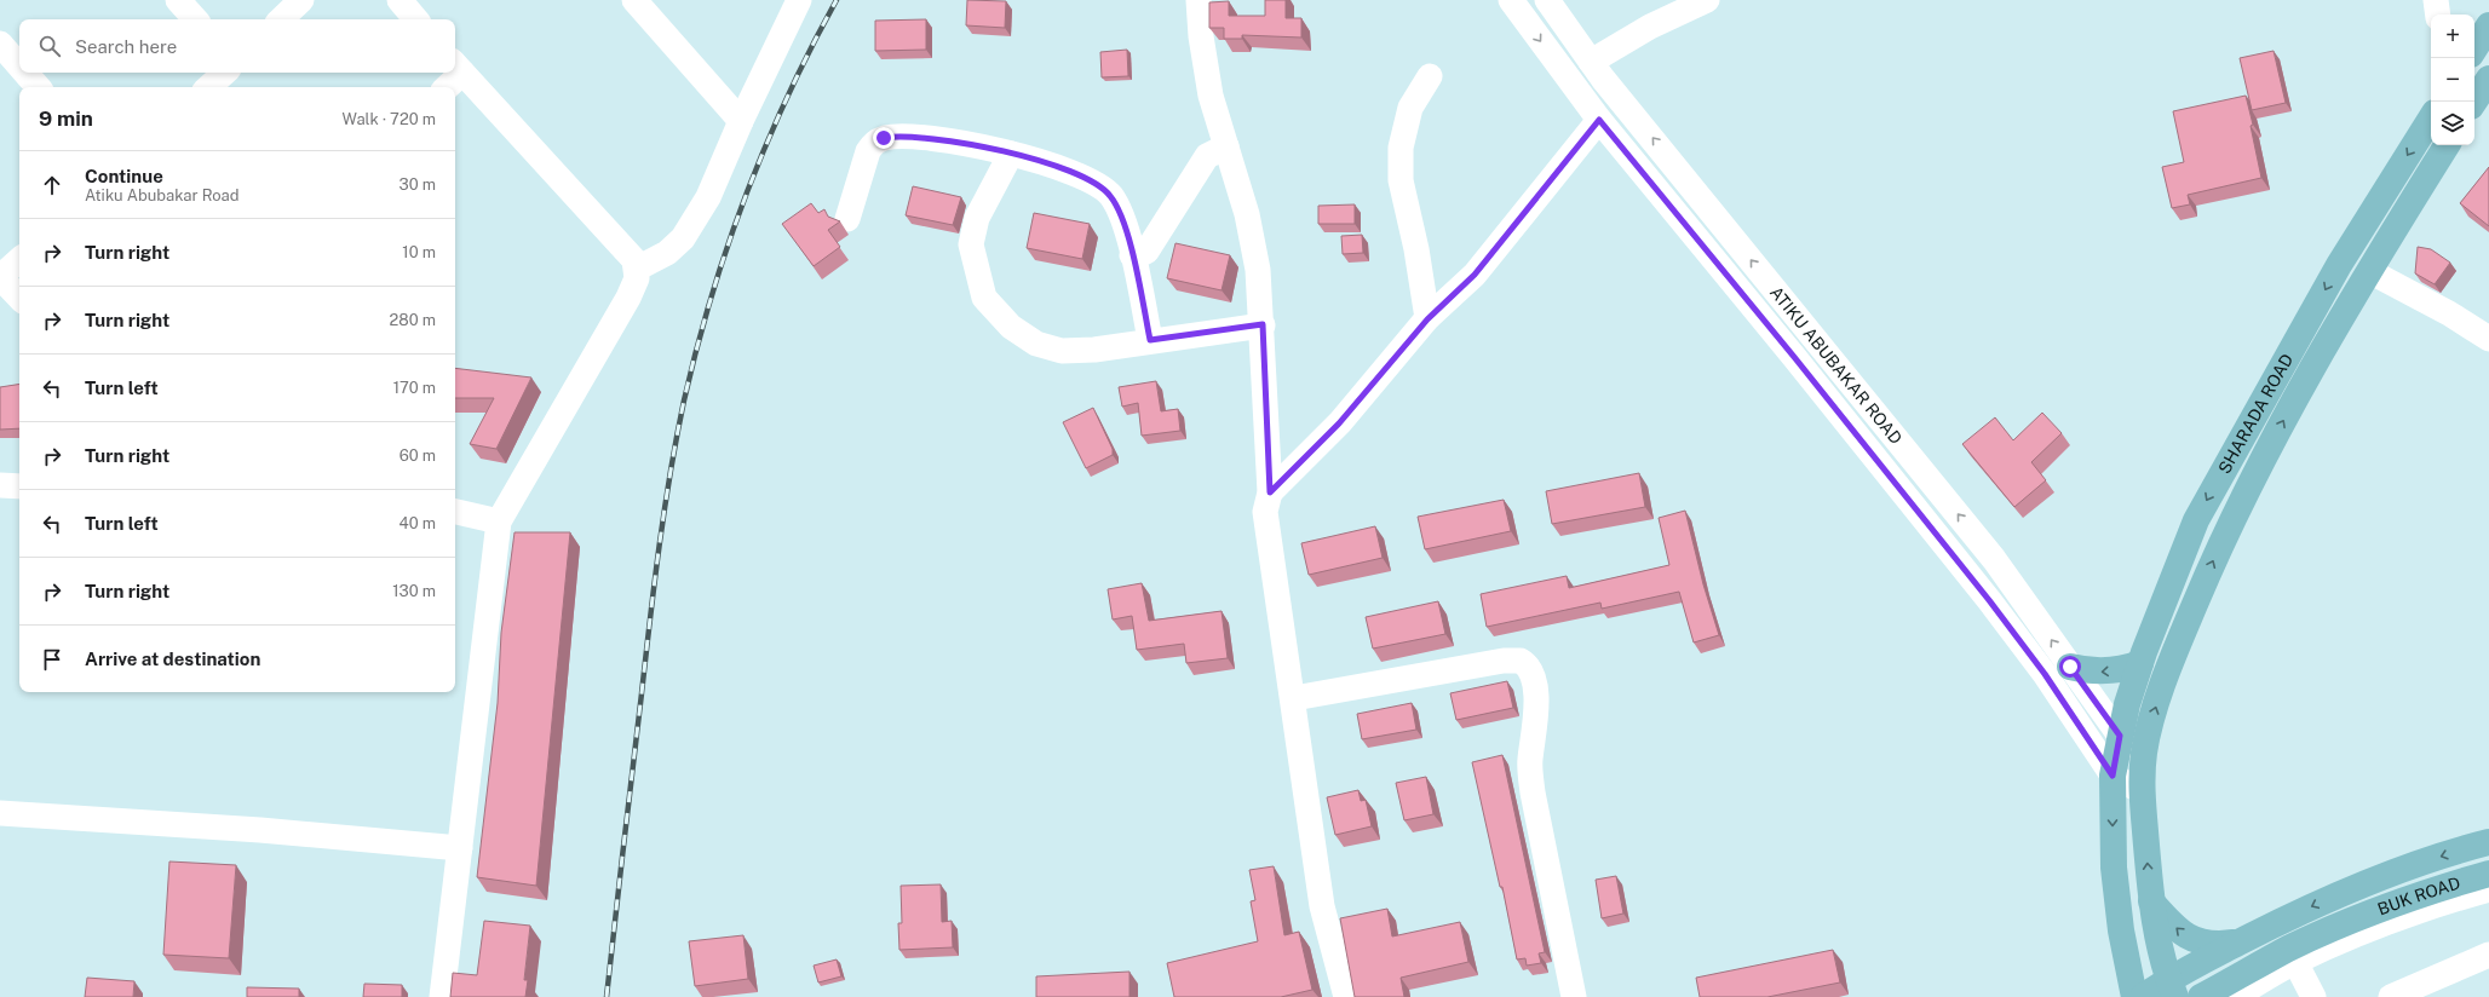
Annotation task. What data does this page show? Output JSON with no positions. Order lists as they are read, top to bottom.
{
  "streets": {
    "main road": ["SHARADA ROAD", "BUK ROAD"],
    "street": ["ATIKU ABUBAKAR ROAD"]
  },
  "crossings": [
    ["ATIKU ABUBAKAR ROAD", "SHARADA ROAD"]
  ],
  "page": {
    "map_buttons": ["+", "−"],
    "search": "Search here",
    "heading": ["9 min", "Walk · 720 m"],
    "list": [
      ["Continue", "Atiku Abubakar Road", "30 m"],
      ["Turn right", "10 m"],
      ["Turn right", "280 m"],
      ["Turn left", "170 m"],
      ["Turn right", "60 m"],
      ["Turn left", "40 m"],
      ["Turn right", "130 m"],
      "Arrive at destination"
    ]
  }
}
